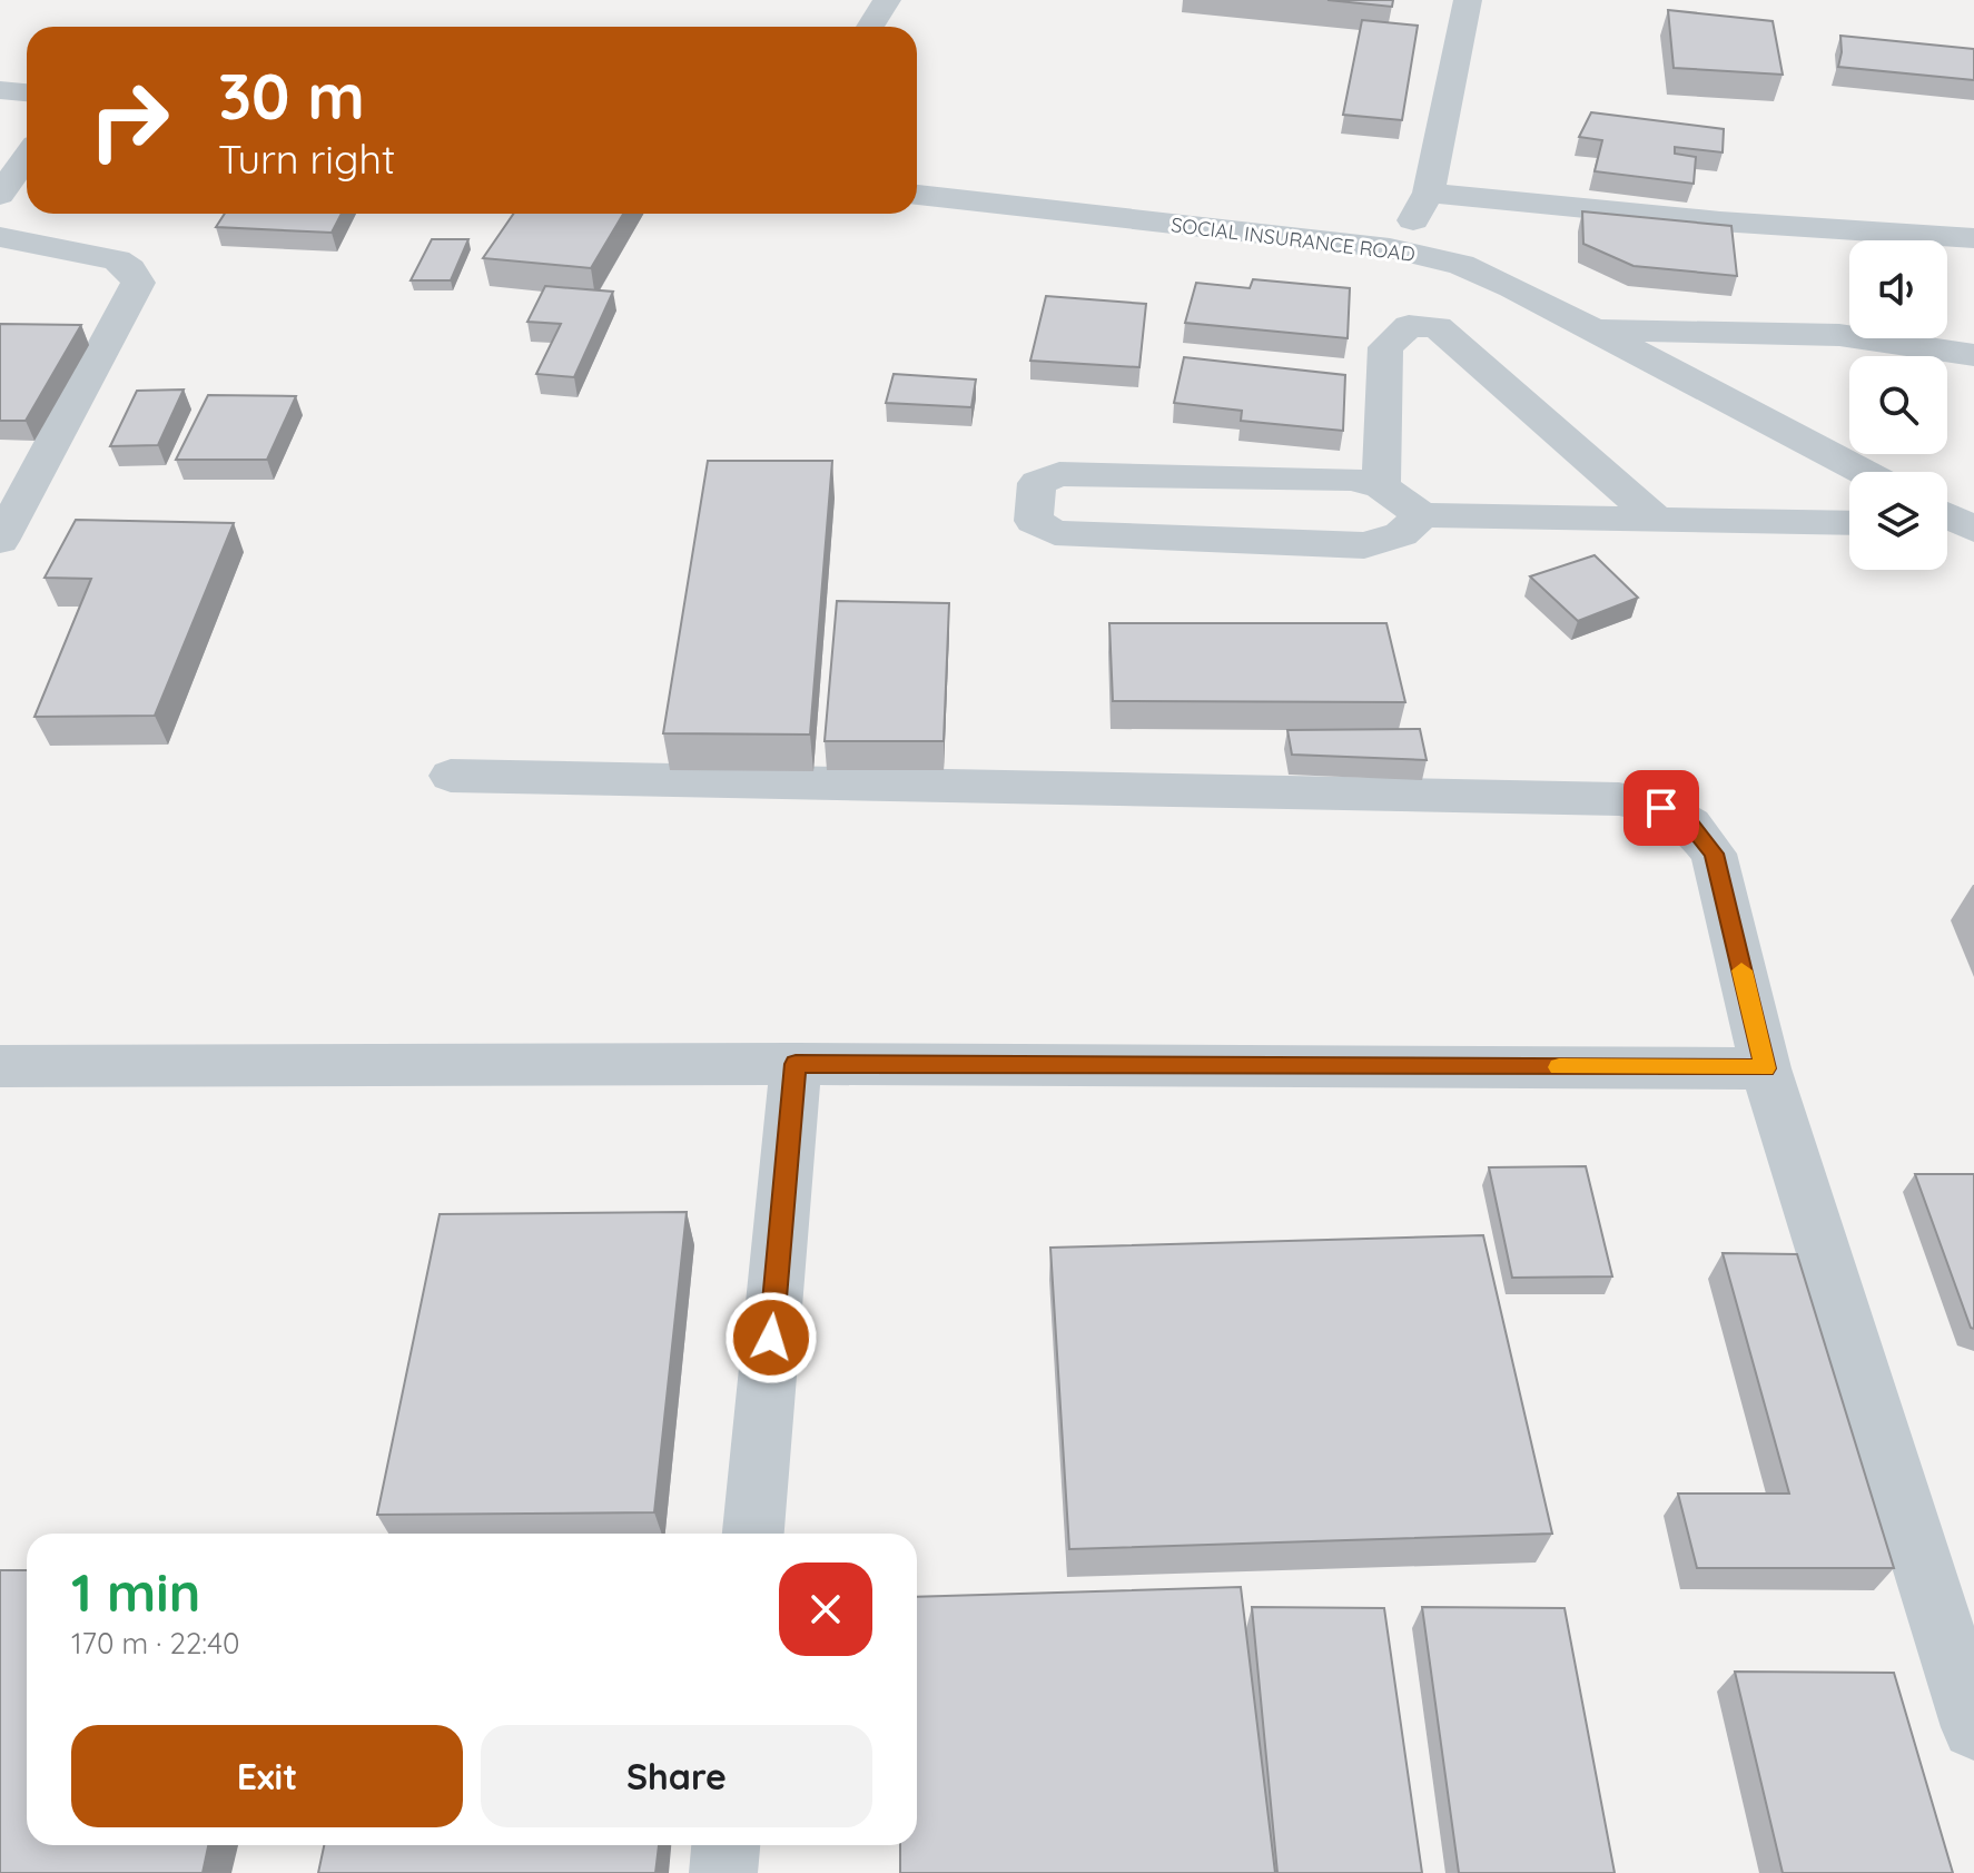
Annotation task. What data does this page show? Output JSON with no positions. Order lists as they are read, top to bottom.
{
  "streets": {
    "street": ["SOCIAL INSURANCE ROAD"]
  },
  "page": {
    "turn": ["30 m", "Turn right"],
    "heading": ["1 min", "170 m · 22:40"],
    "buttons": ["Exit", "Share"]
  }
}
